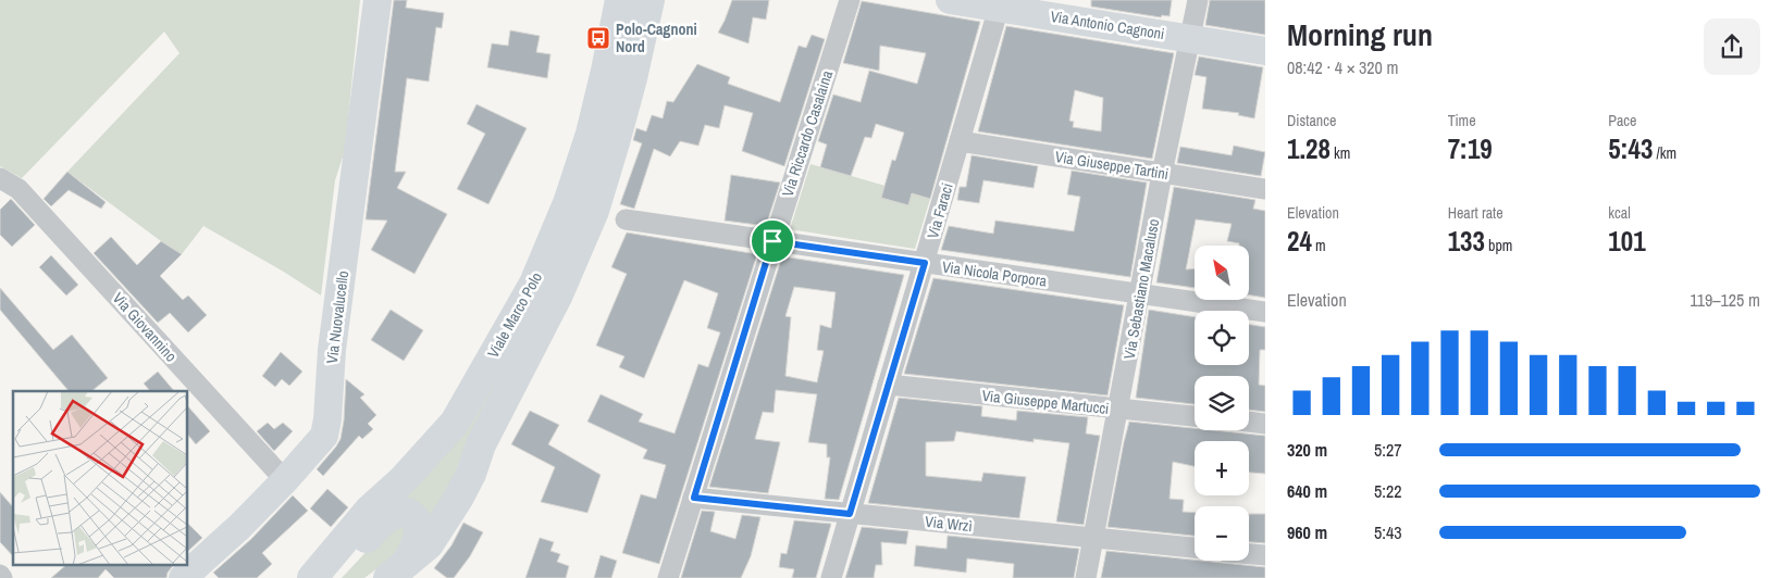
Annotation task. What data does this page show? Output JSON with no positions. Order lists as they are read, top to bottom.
{
  "streets": {
    "main road": ["Via Antonio Cagnoni", "Viale Marco Polo", "Via Nuovalucello"],
    "street": [
      "Via Riccardo Casalaina",
      "Via Giuseppe Tartini",
      "Via Faraci",
      "Via Nicola Porpora",
      "Via Sebastiano Macaluso",
      "Via Giovannino",
      "Via Giuseppe Martucci",
      "Via Wrzì"
    ]
  },
  "crossings": [
    ["Via Antonio Cagnoni", "Via Faraci"],
    ["Via Antonio Cagnoni", "Via Sebastiano Macaluso"],
    ["Via Riccardo Casalaina", "Via Nicola Porpora"],
    ["Via Riccardo Casalaina", "Via Wrzì"],
    ["Via Giuseppe Tartini", "Via Faraci"],
    ["Via Giuseppe Tartini", "Via Sebastiano Macaluso"],
    ["Via Faraci", "Via Nicola Porpora"],
    ["Via Faraci", "Via Giuseppe Martucci"],
    ["Via Faraci", "Via Wrzì"],
    ["Via Nicola Porpora", "Via Sebastiano Macaluso"],
    ["Via Sebastiano Macaluso", "Via Giuseppe Martucci"],
    ["Via Sebastiano Macaluso", "Via Wrzì"],
    ["Via Nuovalucello", "Via Giovannino"]
  ],
  "places": {
    "bus stop": ["Polo-Cagnoni Nord"]
  },
  "north": "top left",
  "page": {
    "heading": ["Morning run", "08:42 · 4 × 320 m"],
    "stats": [
      ["Distance", "1.28 km"],
      ["Time", "7:19"],
      ["Pace", "5:43 /km"],
      ["Elevation", "24 m"],
      ["Heart rate", "133 bpm"],
      ["kcal", "101"]
    ],
    "map_buttons": ["+", "−"],
    "chart": ["Elevation", "119–125 m"],
    "list": [
      {
        "name": "320 m",
        "note": "5:27"
      },
      {
        "name": "640 m",
        "note": "5:22"
      },
      {
        "name": "960 m",
        "note": "5:43"
      }
    ]
  }
}
